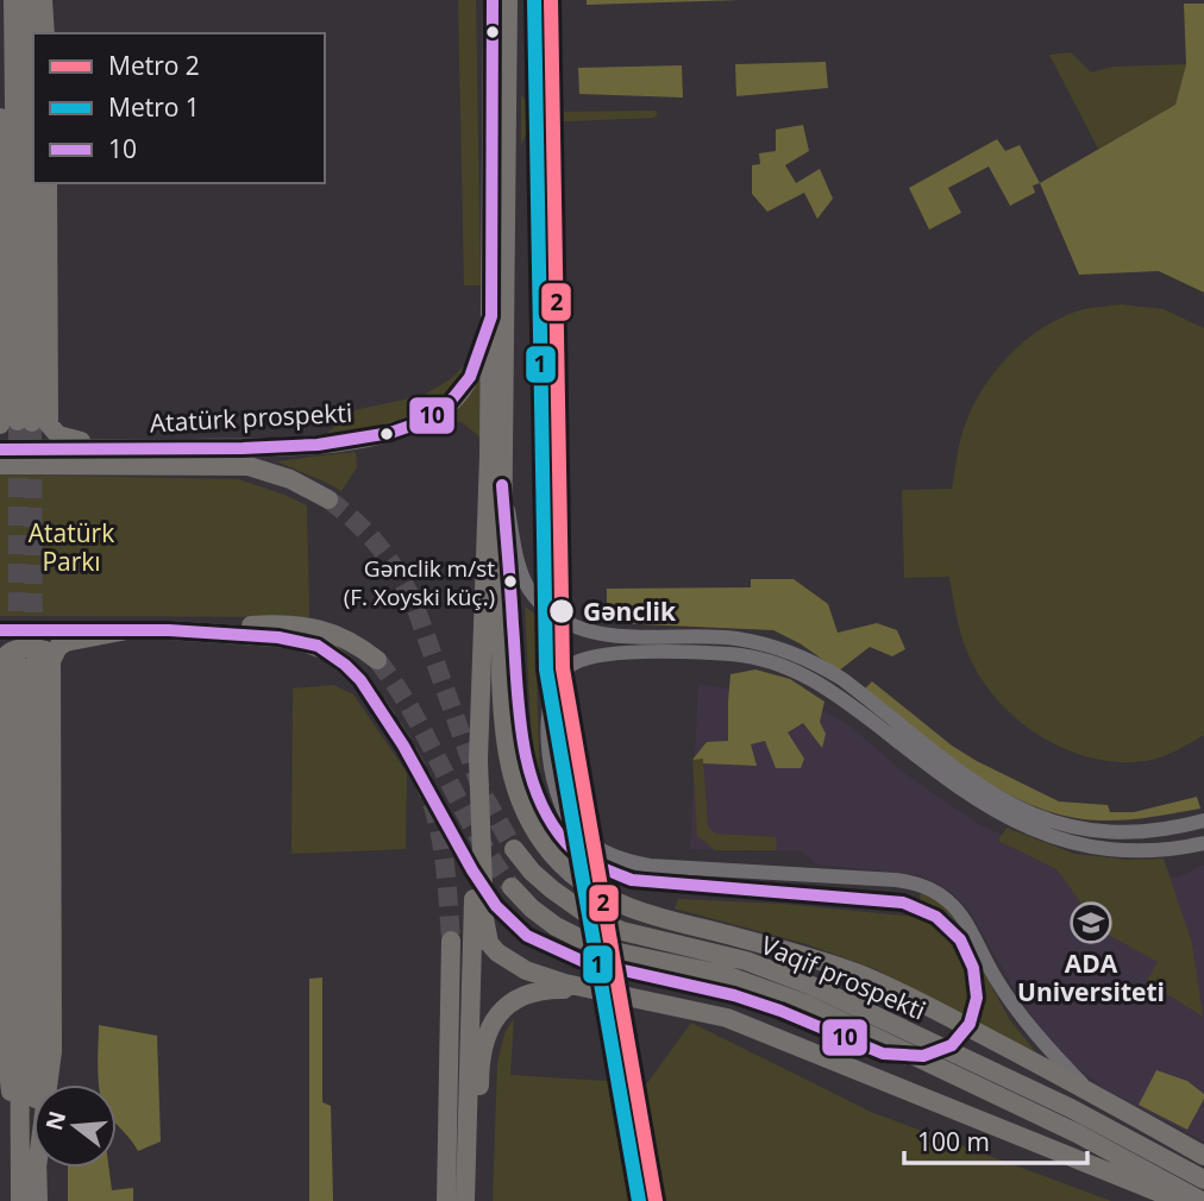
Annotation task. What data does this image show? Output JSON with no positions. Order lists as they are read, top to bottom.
{
  "streets": {
    "main road": ["Atatürk prospekti", "Vaqif prospekti"]
  },
  "parks": ["Atatürk Parkı"],
  "places": {
    "other": ["Gənclik m/st (F. Xoyski küç.)", "Gənclik"],
    "school or university": ["ADA Universiteti"]
  },
  "lines": ["metro line 2", "metro line 1", "transit line 10"],
  "legend": ["Metro 2", "Metro 1", "10"],
  "scale_bar": "100 m",
  "north": "left"
}
